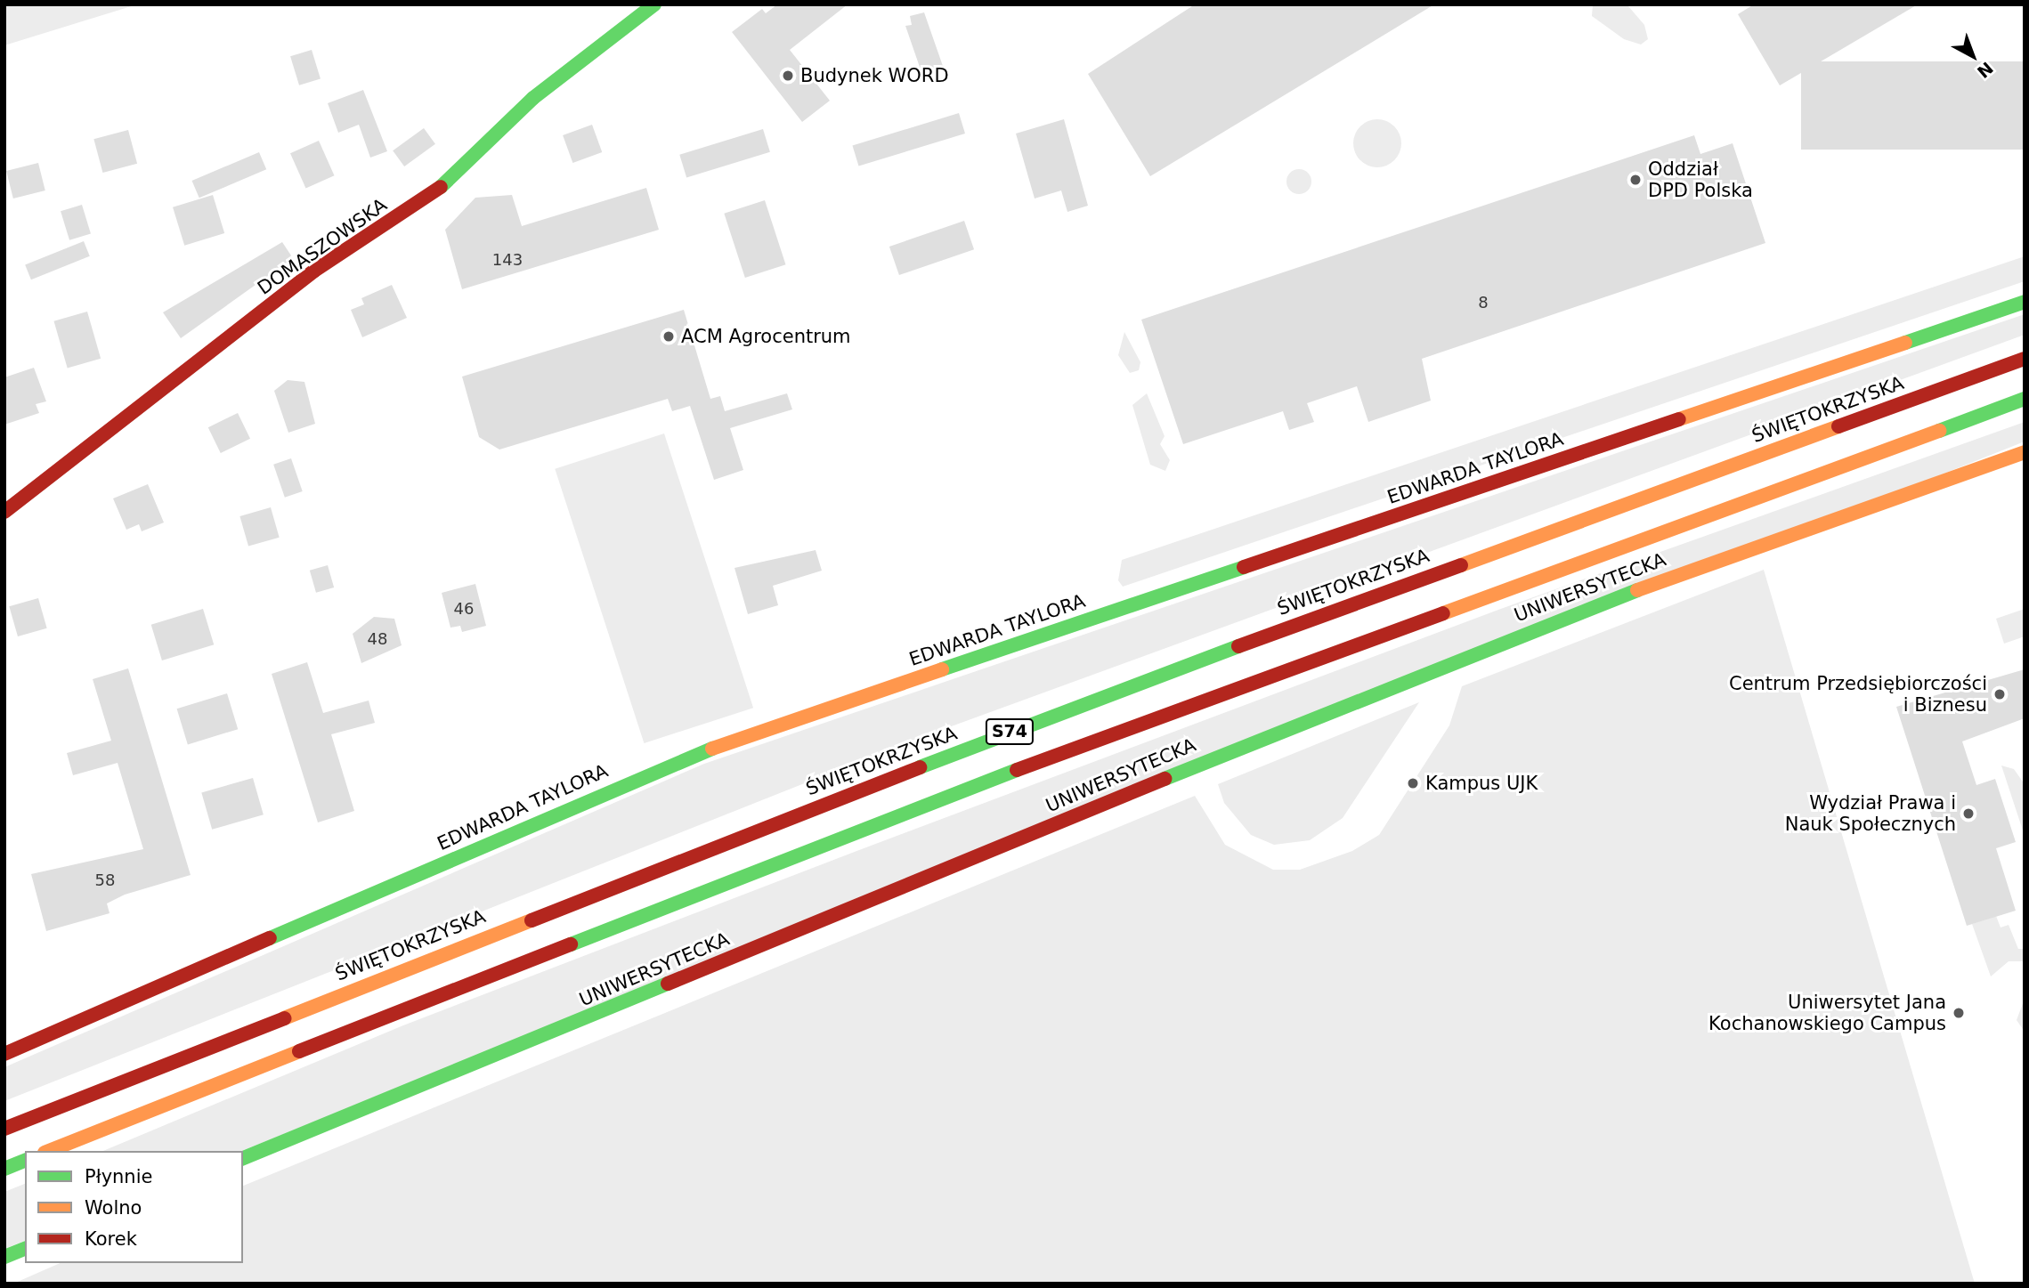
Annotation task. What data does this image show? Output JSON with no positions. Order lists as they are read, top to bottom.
{
  "streets": {
    "main road": [
      "DOMASZOWSKA",
      "ŚWIĘTOKRZYSKA",
      "EDWARDA TAYLORA",
      "UNIWERSYTECKA",
      "S74"
    ]
  },
  "places": [
    "Budynek WORD",
    "Oddział DPD Polska",
    "ACM Agrocentrum",
    "Centrum Przedsiębiorczości i Biznesu",
    "Kampus UJK",
    "Wydział Prawa i Nauk Społecznych",
    "Uniwersytet Jana Kochanowskiego Campus"
  ],
  "house_numbers": [
    "143",
    "8",
    "46",
    "48",
    "58"
  ],
  "legend": ["Płynnie", "Wolno", "Korek"],
  "north": "bottom right"
}
